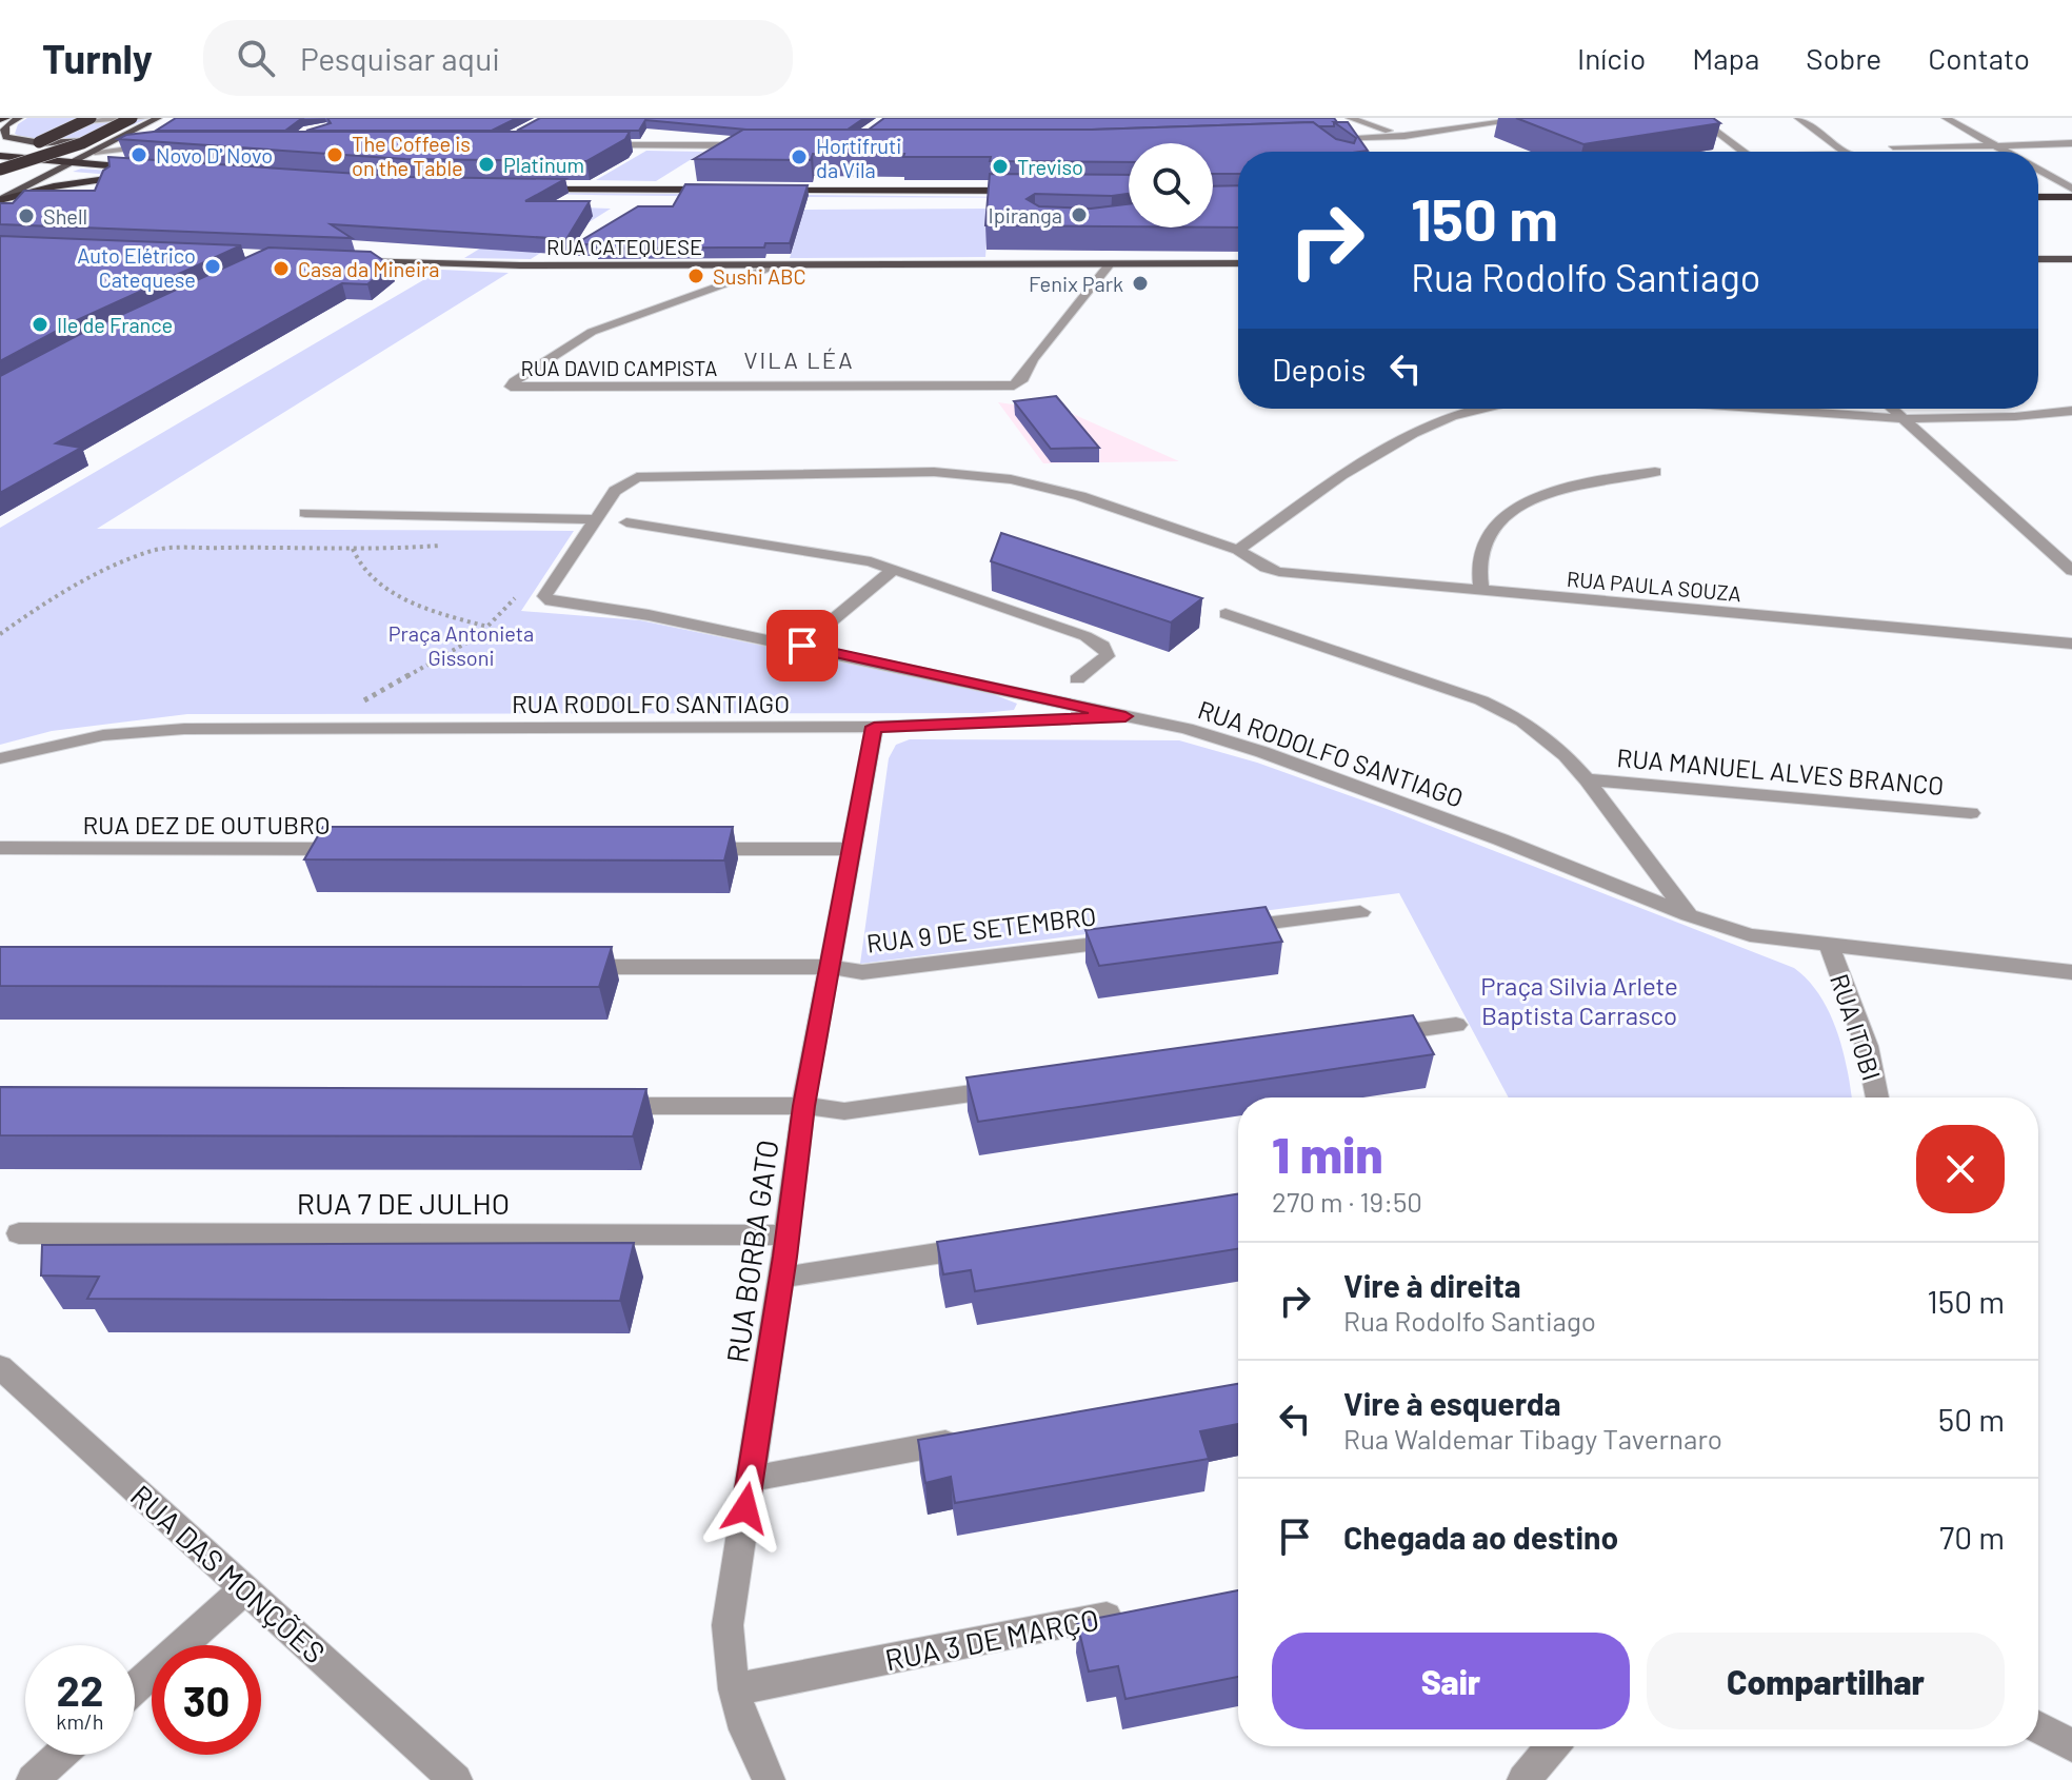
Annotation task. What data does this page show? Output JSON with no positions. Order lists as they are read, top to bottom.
{
  "streets": {
    "main road": ["RUA CATEQUESE"],
    "street": [
      "RUA DAVID CAMPISTA",
      "RUA PAULA SOUZA",
      "RUA RODOLFO SANTIAGO",
      "RUA MANUEL ALVES BRANCO",
      "RUA DEZ DE OUTUBRO",
      "RUA 9 DE SETEMBRO",
      "RUA ITOBI",
      "RUA 7 DE JULHO",
      "RUA BORBA GATO",
      "RUA DAS MONÇÕES",
      "RUA 3 DE MARÇO"
    ]
  },
  "crossings": [
    ["RUA CATEQUESE", "RUA DAVID CAMPISTA"],
    ["RUA RODOLFO SANTIAGO", "RUA MANUEL ALVES BRANCO"],
    ["RUA RODOLFO SANTIAGO", "RUA ITOBI"],
    ["RUA RODOLFO SANTIAGO", "RUA BORBA GATO"],
    ["RUA 9 DE SETEMBRO", "RUA BORBA GATO"],
    ["RUA 7 DE JULHO", "RUA BORBA GATO"],
    ["RUA BORBA GATO", "RUA 3 DE MARÇO"]
  ],
  "districts": ["VILA LÉA"],
  "parks": ["Praça Antonieta Gissoni", "Praça Silvia Arlete Baptista Carrasco"],
  "places": [
    "Novo D' Novo",
    "The Coffee is on the Table",
    "Hortifruti da Vila",
    "Platinum",
    "Treviso",
    "Ipiranga",
    "Shell",
    "Auto Elétrico Catequese",
    "Casa da Mineira",
    "Sushi ABC",
    "Fenix Park",
    "Ile de France"
  ],
  "page": {
    "header": "Turnly",
    "search": "Pesquisar aqui",
    "nav": [
      "Início",
      "Mapa",
      "Sobre",
      "Contato"
    ],
    "turn": ["150 m", "Rua Rodolfo Santiago"],
    "then": "Depois",
    "heading": ["1 min", "270 m · 19:50"],
    "list": [
      {
        "name": "Vire à direita",
        "note": "Rua Rodolfo Santiago",
        "value": "150 m"
      },
      {
        "name": "Vire à esquerda",
        "note": "Rua Waldemar Tibagy Tavernaro",
        "value": "50 m"
      },
      {
        "name": "Chegada ao destino",
        "value": "70 m"
      }
    ],
    "buttons": ["Sair", "Compartilhar"],
    "speed": "22 km/h",
    "limit": "30"
  }
}
